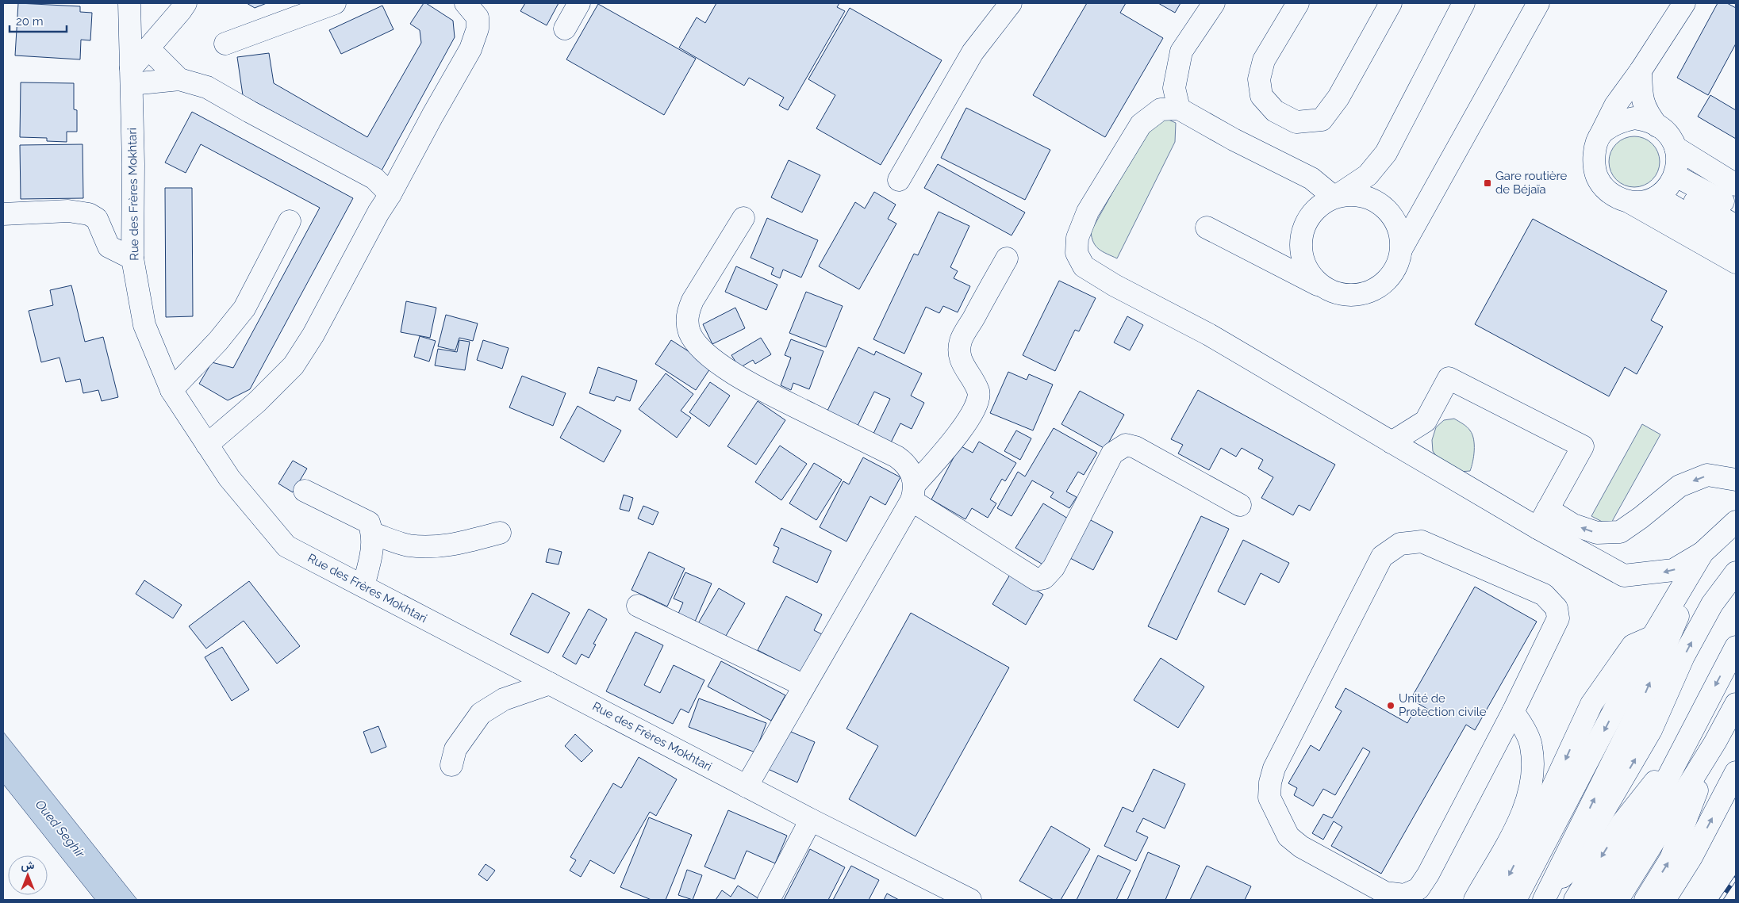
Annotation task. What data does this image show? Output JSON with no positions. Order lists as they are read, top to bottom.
{
  "streets": {
    "main road": ["Rue des Frères Mokhtari"]
  },
  "water": ["Oued Seghir"],
  "places": {
    "transit": ["Gare routière de Béjaïa"],
    "other": ["Unité de Protection civile"]
  },
  "scale_bar": "20 m",
  "north": "top"
}
